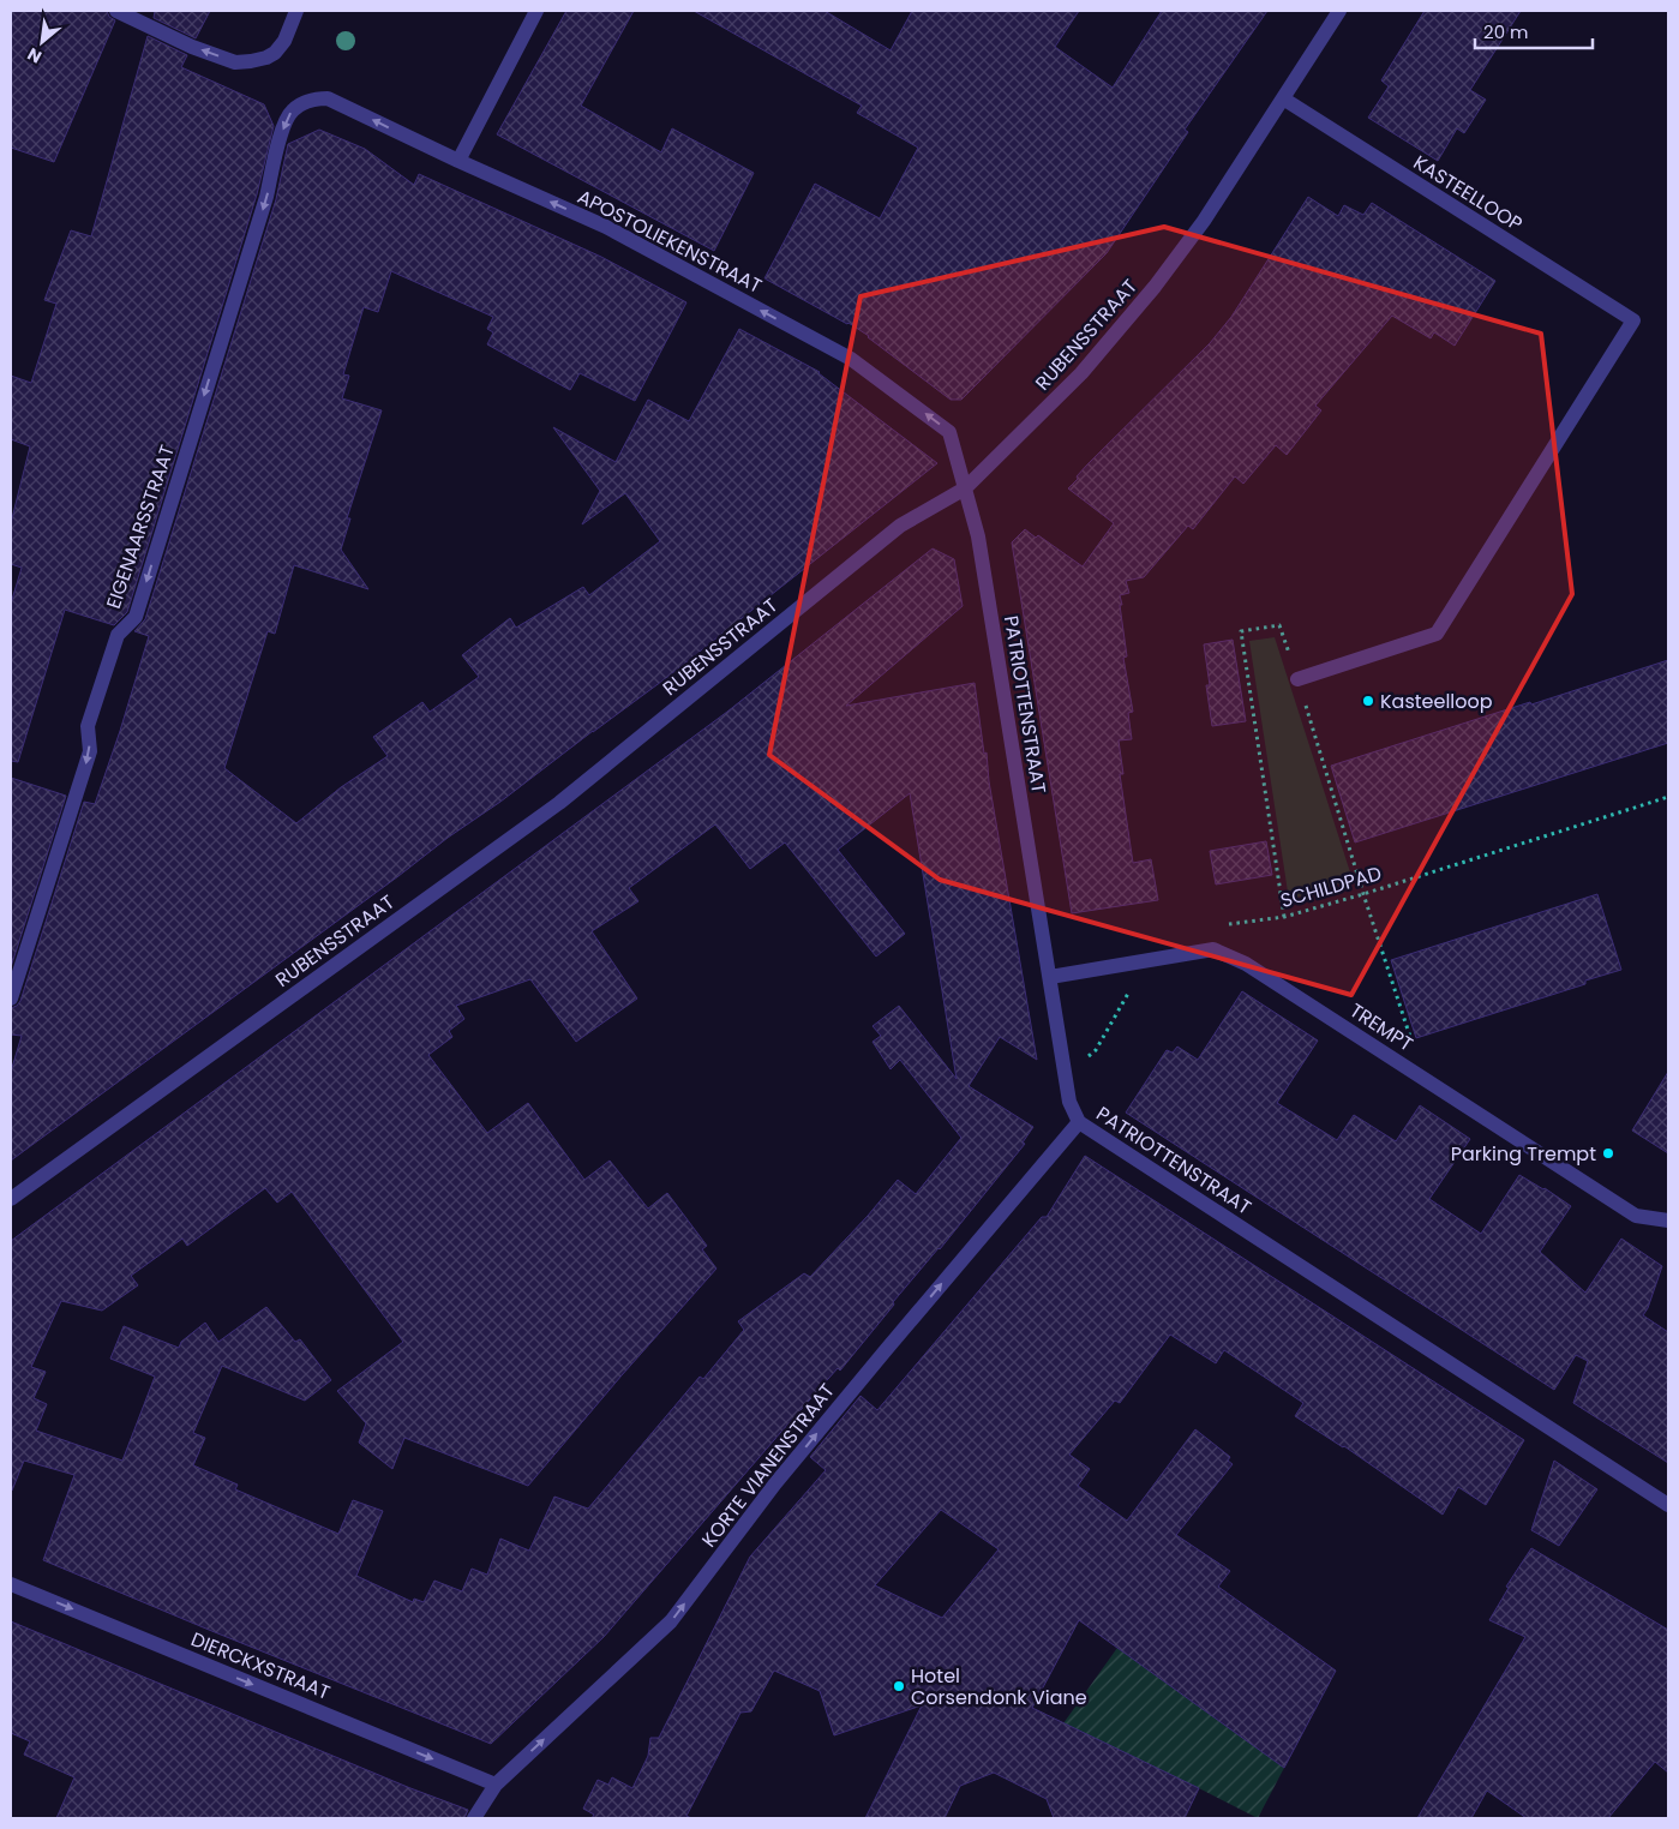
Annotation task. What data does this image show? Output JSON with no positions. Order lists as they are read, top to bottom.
{
  "streets": {
    "street": [
      "KASTEELLOOP",
      "APOSTOLIEKENSTRAAT",
      "RUBENSSTRAAT",
      "EIGENAARSSTRAAT",
      "PATRIOTTENSTRAAT",
      "TREMPT",
      "KORTE VIANENSTRAAT",
      "DIERCKXSTRAAT"
    ],
    "path": ["SCHILDPAD"]
  },
  "crossings": [
    ["KASTEELLOOP", "RUBENSSTRAAT"],
    ["APOSTOLIEKENSTRAAT", "RUBENSSTRAAT"],
    ["APOSTOLIEKENSTRAAT", "EIGENAARSSTRAAT"],
    ["APOSTOLIEKENSTRAAT", "PATRIOTTENSTRAAT"],
    ["RUBENSSTRAAT", "PATRIOTTENSTRAAT"],
    ["PATRIOTTENSTRAAT", "TREMPT"],
    ["PATRIOTTENSTRAAT", "KORTE VIANENSTRAAT"],
    ["KORTE VIANENSTRAAT", "DIERCKXSTRAAT"]
  ],
  "one_way": [
    "APOSTOLIEKENSTRAAT",
    "EIGENAARSSTRAAT",
    "KORTE VIANENSTRAAT",
    "DIERCKXSTRAAT"
  ],
  "places": ["Kasteelloop", "Parking Trempt", "Hotel Corsendonk Viane"],
  "scale_bar": "20 m",
  "north": "bottom left"
}
